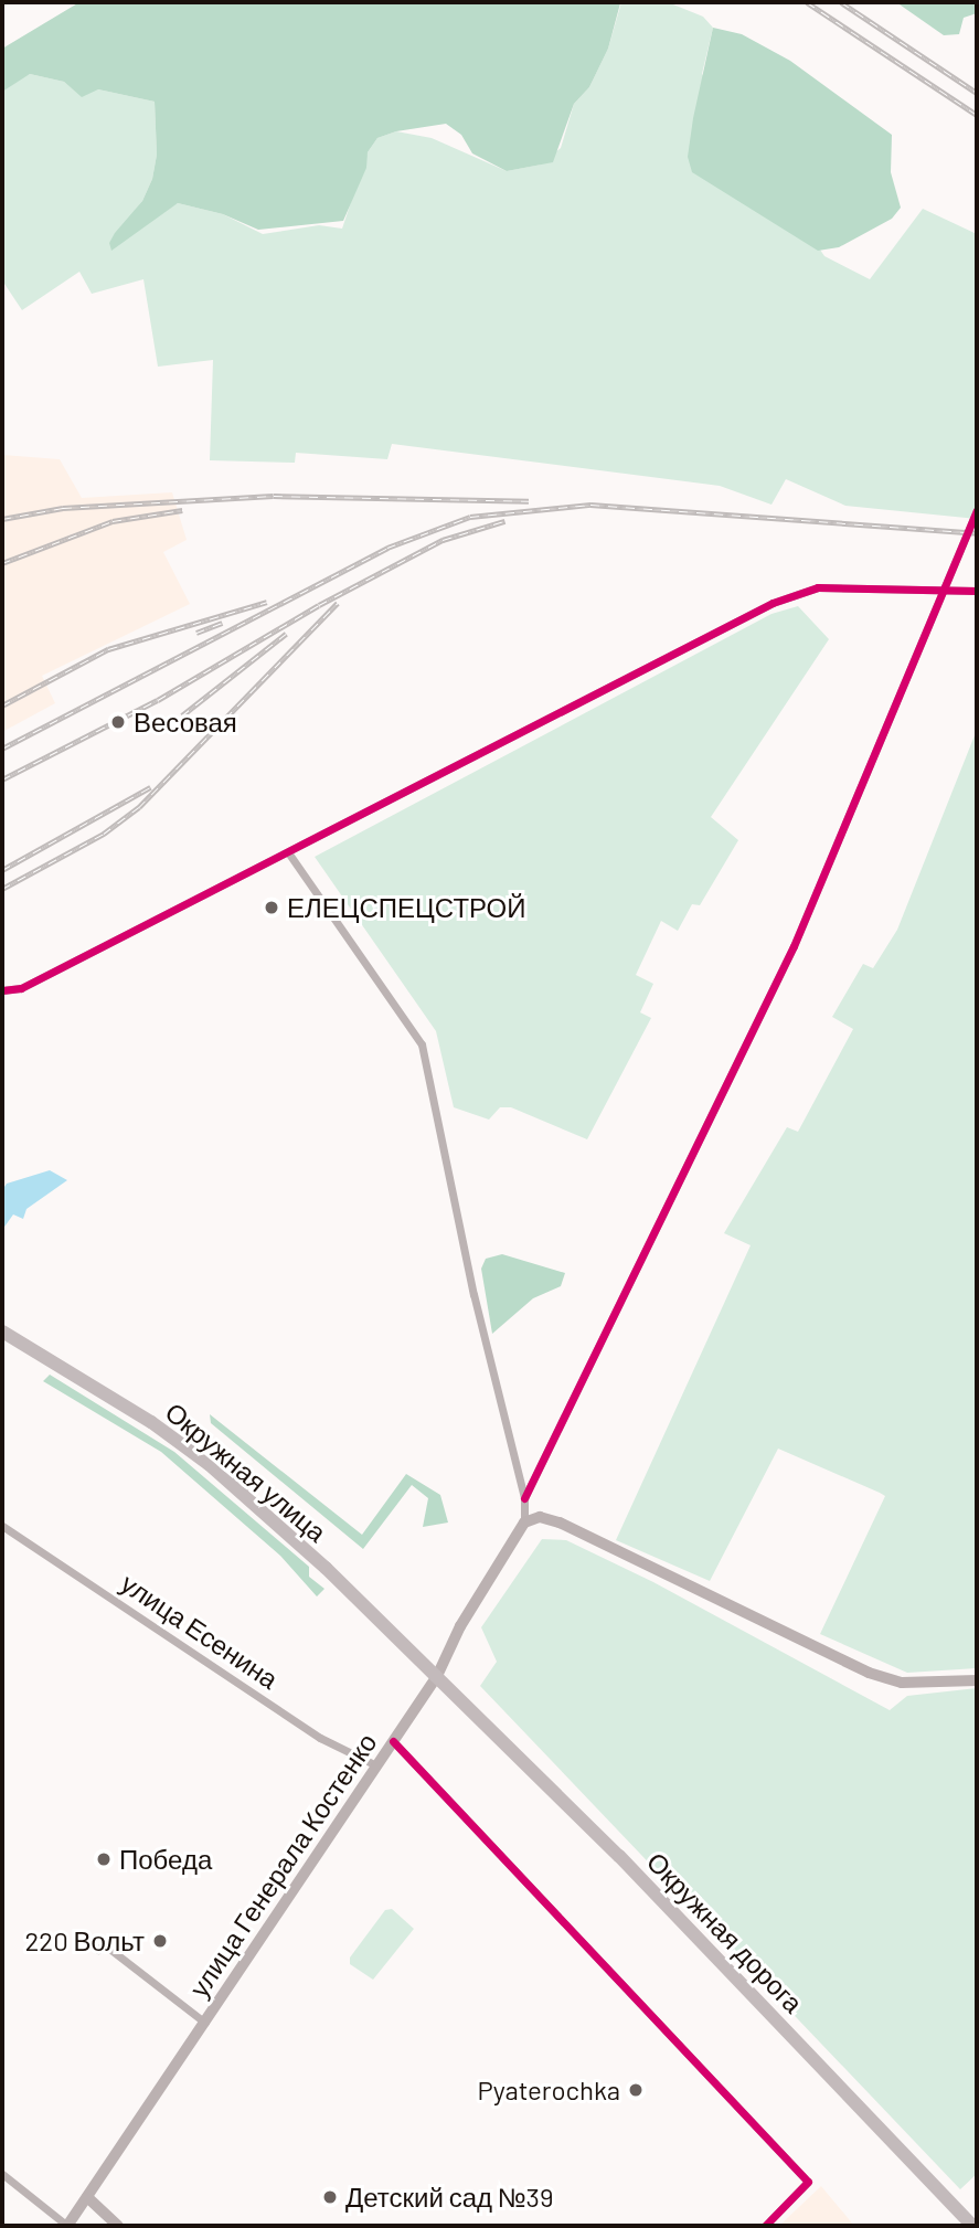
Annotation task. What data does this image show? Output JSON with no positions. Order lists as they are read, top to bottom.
{
  "streets": {
    "highway": ["Окружная улица", "Окружная дорога"],
    "street": ["улица Есенина", "улица Генерала Костенко"]
  },
  "crossings": [
    ["Окружная улица", "улица Генерала Костенко"],
    ["Окружная улица", "Окружная дорога"],
    ["улица Есенина", "улица Генерала Костенко"],
    ["улица Генерала Костенко", "Окружная дорога"]
  ],
  "places": [
    "Весовая",
    "ЕЛЕЦСПЕЦСТРОЙ",
    "Победа",
    "220 Вольт",
    "Pyaterochka",
    "Детский сад №39"
  ]
}
